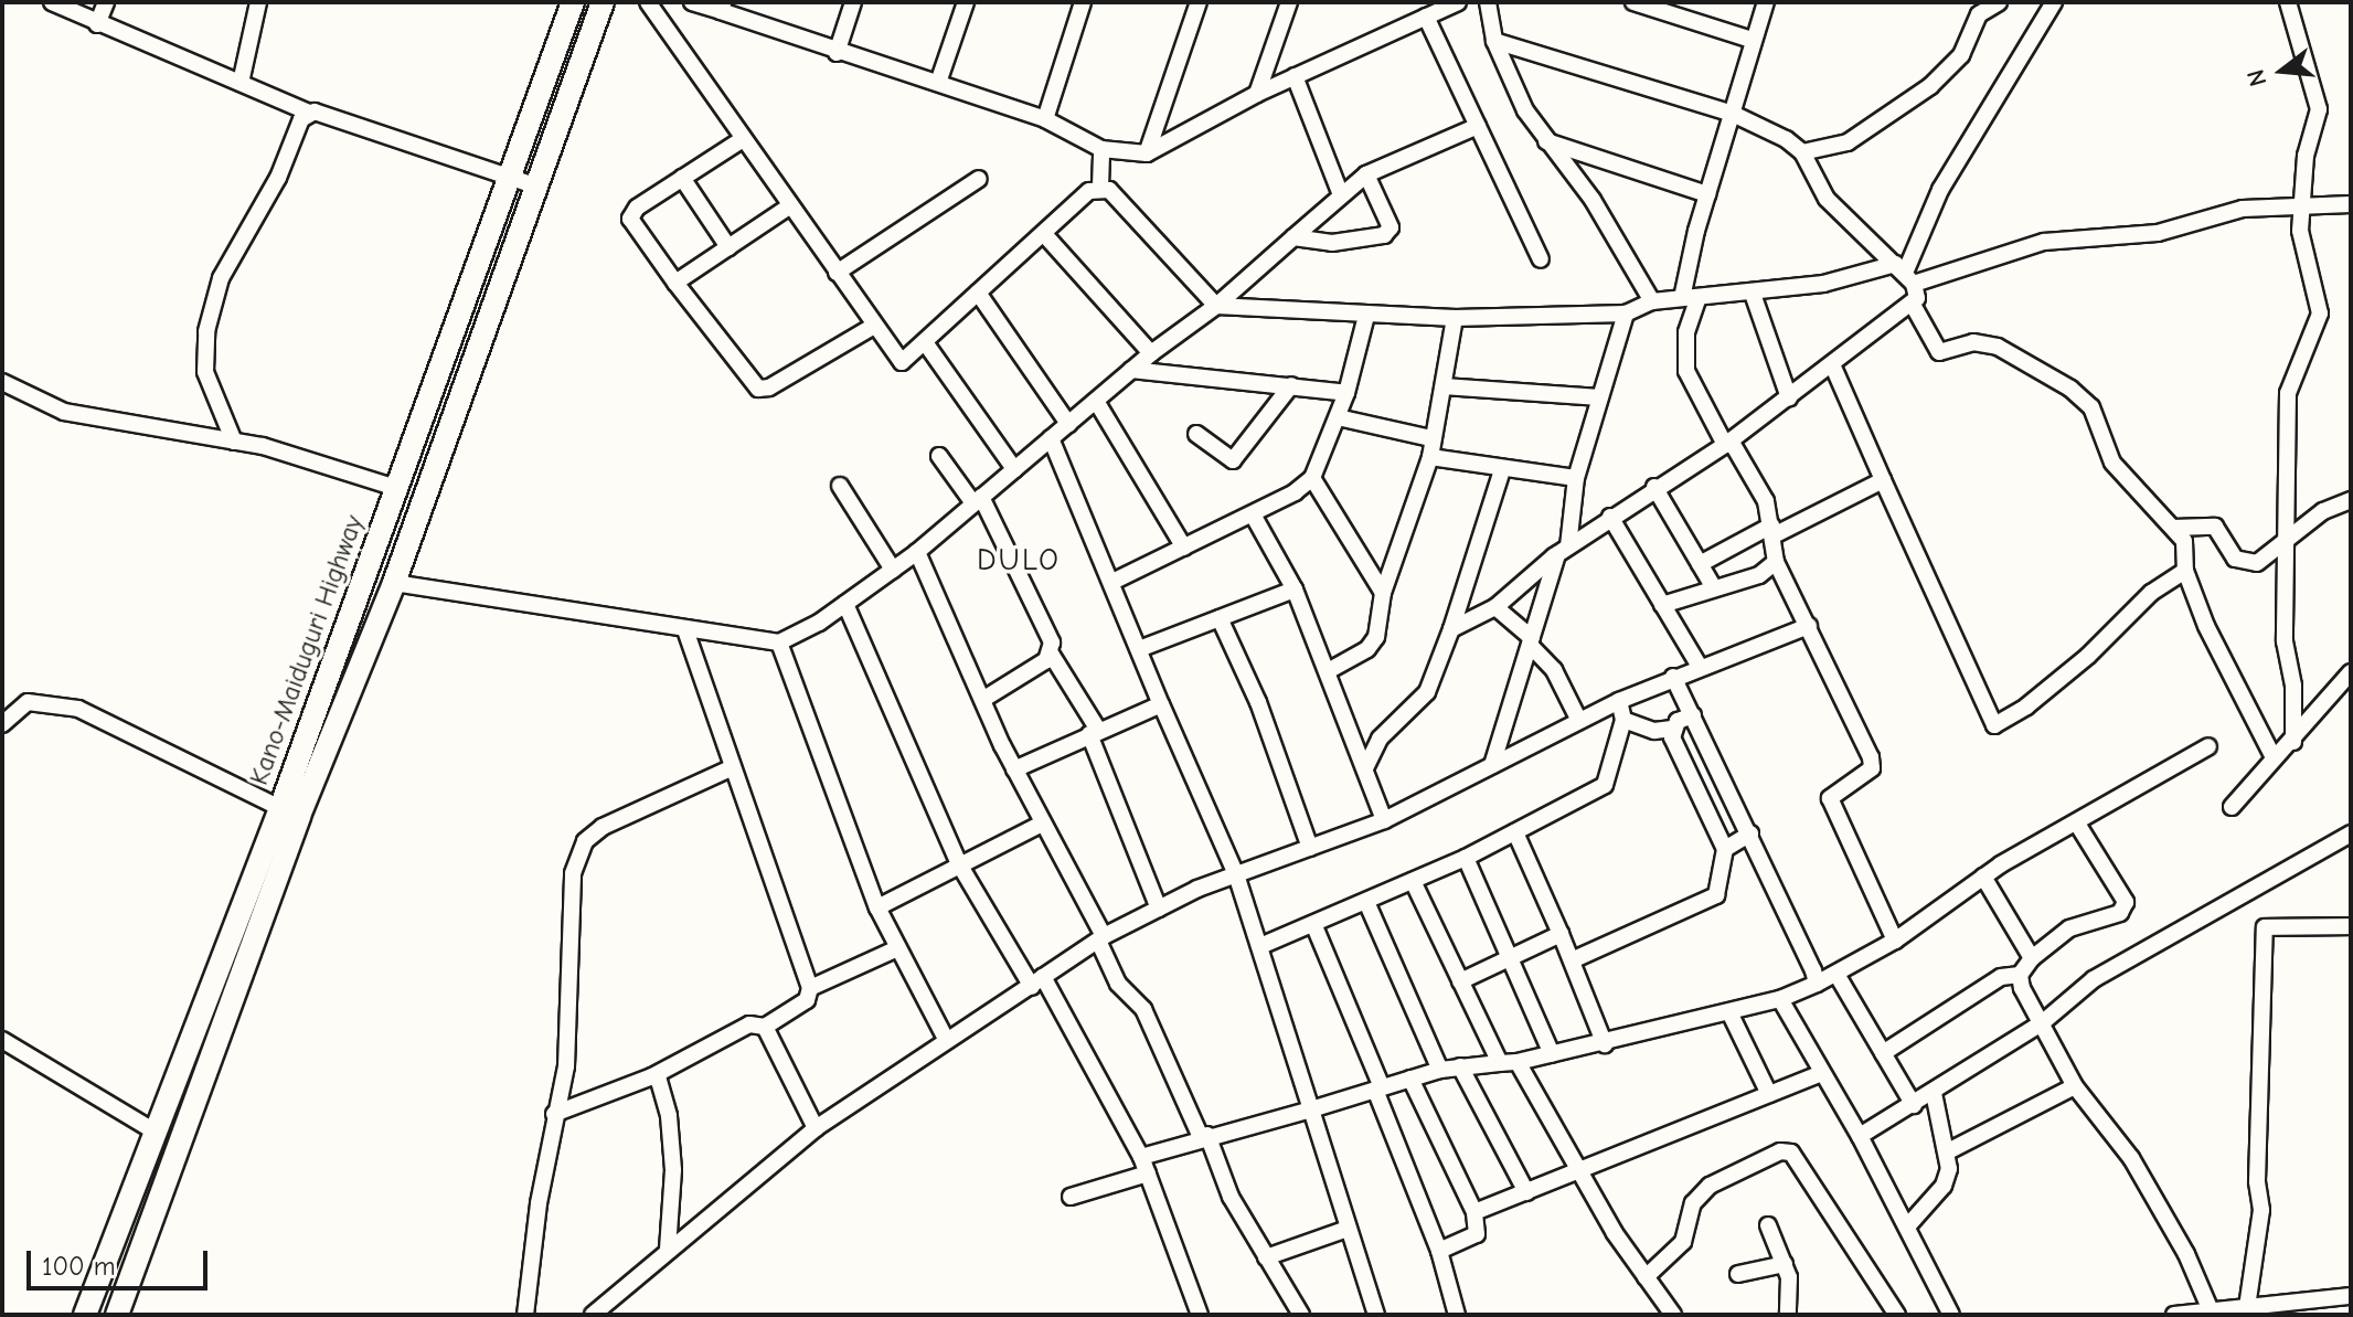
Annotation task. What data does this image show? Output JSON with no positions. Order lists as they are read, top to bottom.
{
  "streets": {
    "highway": ["Kano-Maiduguri Highway"]
  },
  "districts": ["DULO"],
  "scale_bar": "100 m",
  "north": "left"
}
